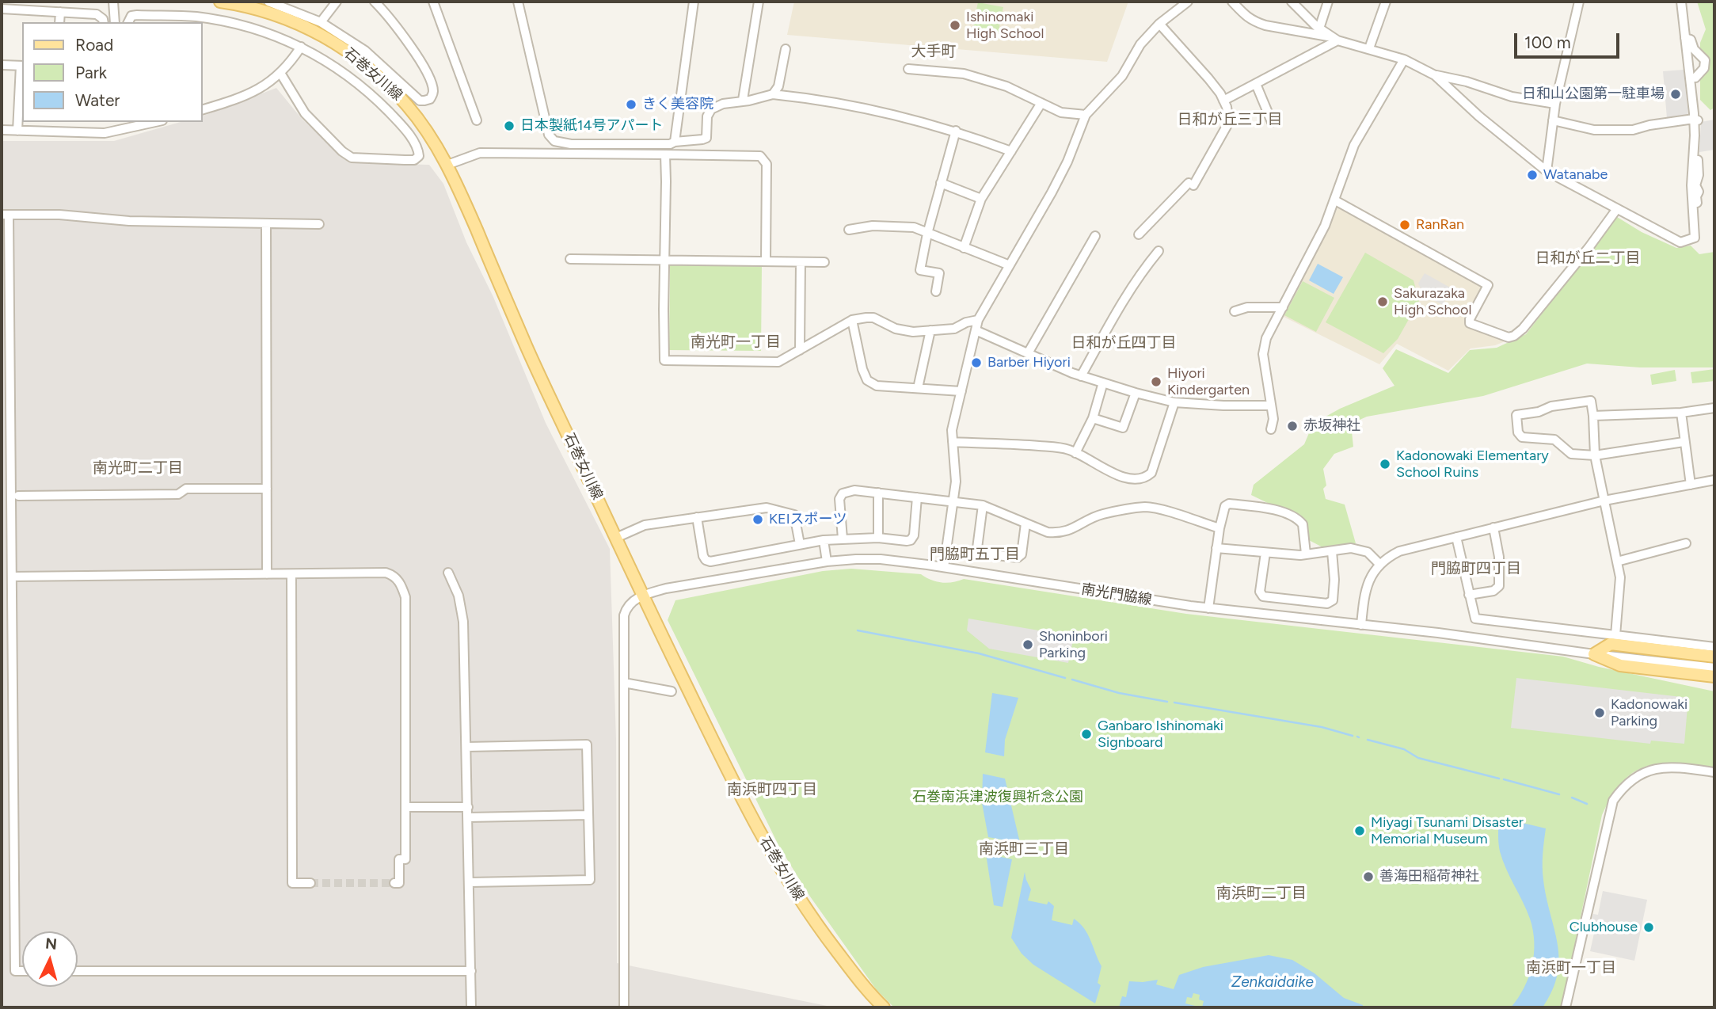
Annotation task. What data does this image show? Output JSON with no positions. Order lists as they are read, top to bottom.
{
  "streets": {
    "main road": ["石巻女川線"],
    "street": ["南光門脇線"]
  },
  "crossings": [
    ["石巻女川線", "南光門脇線"]
  ],
  "districts": [
    "大手町",
    "日和が丘三丁目",
    "日和が丘二丁目",
    "南光町一丁目",
    "日和が丘四丁目",
    "南光町二丁目",
    "門脇町五丁目",
    "門脇町四丁目",
    "南浜町四丁目",
    "南浜町三丁目",
    "南浜町二丁目",
    "南浜町一丁目"
  ],
  "water": ["Zenkaidaike"],
  "parks": ["石巻南浜津波復興祈念公園"],
  "places": [
    "Ishinomaki High School",
    "日和山公園第一駐車場",
    "きく美容院",
    "日本製紙14号アパート",
    "Watanabe",
    "RanRan",
    "Sakurazaka High School",
    "Barber Hiyori",
    "Hiyori Kindergarten",
    "赤坂神社",
    "Kadonowaki Elementary School Ruins",
    "KEIスポーツ",
    "Shoninbori Parking",
    "Kadonowaki Parking",
    "Ganbaro Ishinomaki Signboard",
    "Miyagi Tsunami Disaster Memorial Museum",
    "善海田稲荷神社",
    "Clubhouse"
  ],
  "legend": ["Road", "Park", "Water"],
  "scale_bar": "100 m",
  "north": "top"
}
